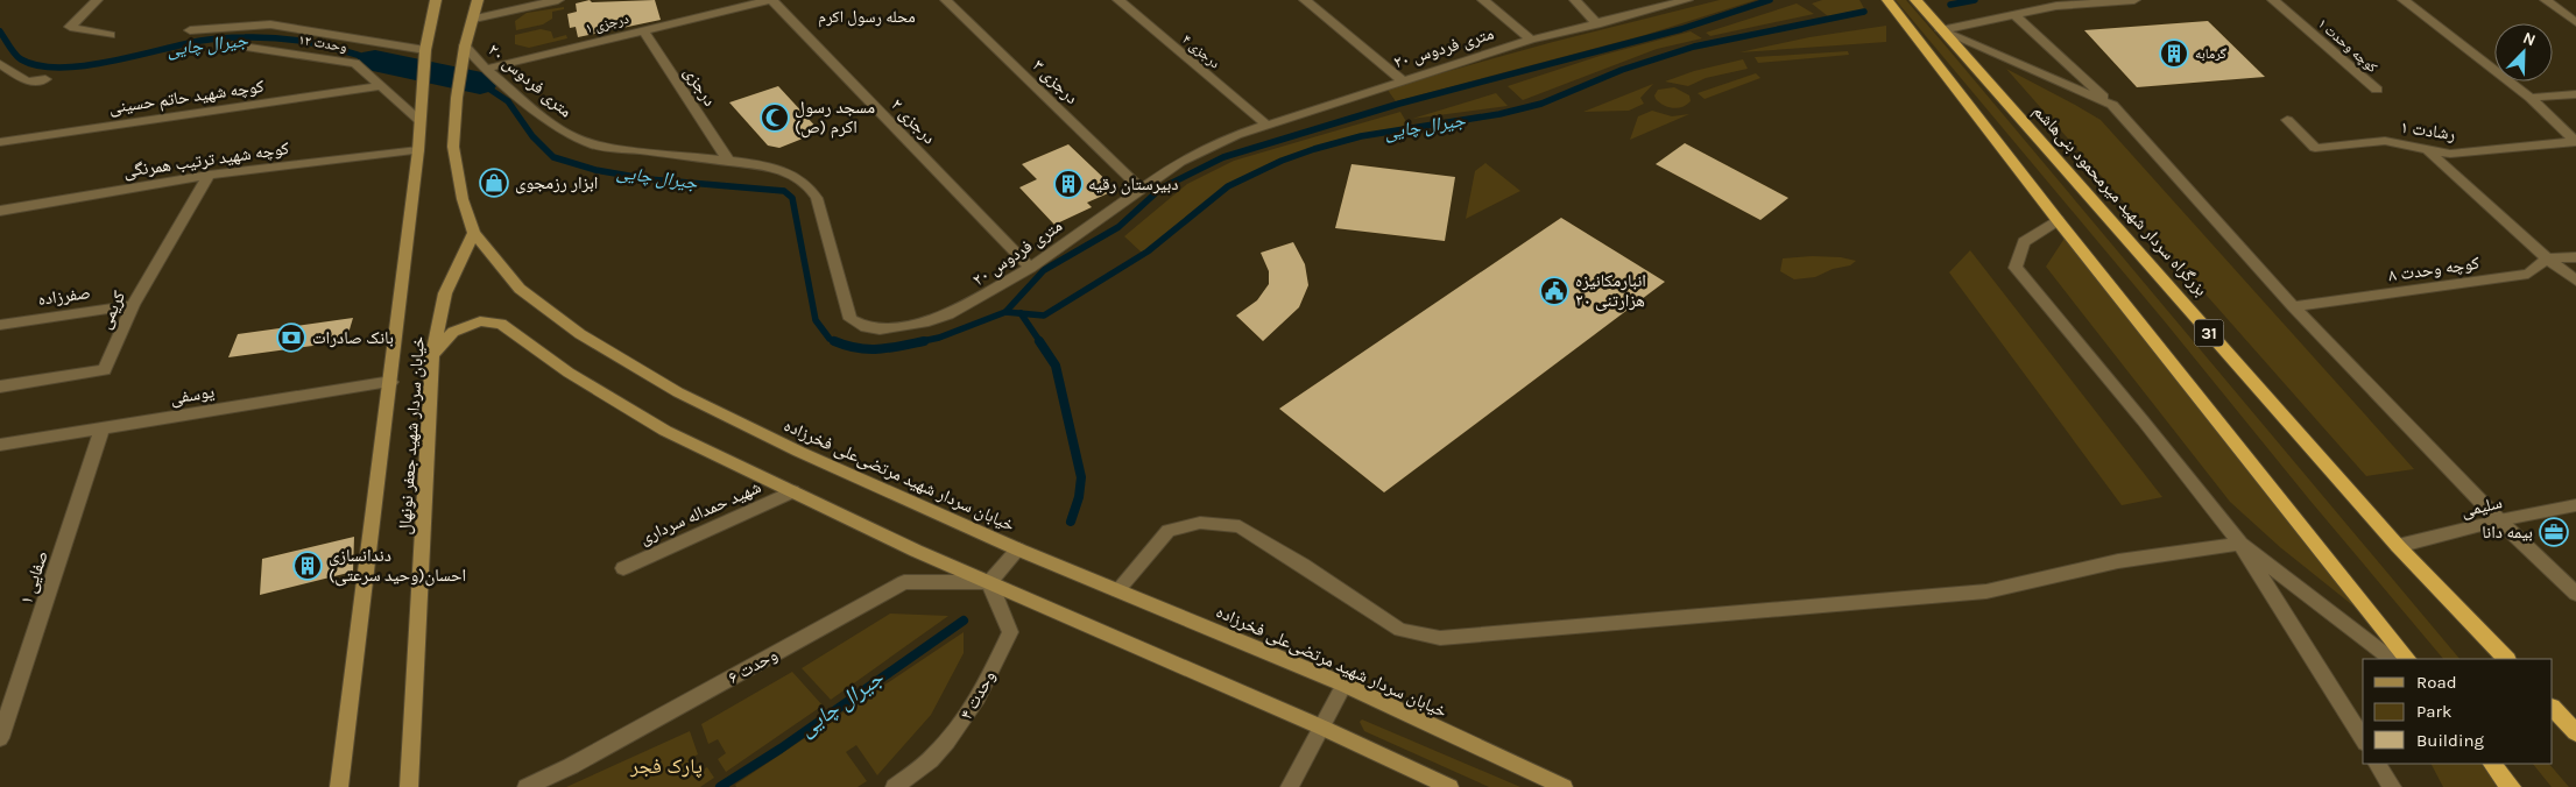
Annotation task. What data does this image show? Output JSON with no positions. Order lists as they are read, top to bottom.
{
  "streets": {
    "highway": ["بزرگراه سردار شهید میرمحمود بنی‌هاشم", "31"],
    "main road": ["خیابان سردار شهید جعفر نونهال", "خیابان سردار شهید مرتضی‌علی فخرزاده"],
    "street": [
      "درجزی ۱",
      "وحدت ۱۲",
      "کوچه وحدت ۱",
      "۲۰ متری فردوس",
      "درجزی ۴",
      "درجزی ۳",
      "درجزی",
      "کوچه شهید حاتم حسینی",
      "درجزی ۲",
      "رشادت ۱",
      "کوچه شهید ترتیب همرنگی",
      "کوچه وحدت ۸",
      "صفرزاده",
      "کریمی",
      "یوسفی",
      "سلیمی",
      "شهید حمداله سرداری",
      "صفایی ۱",
      "وحدت ۶",
      "وحدت ۴"
    ]
  },
  "crossings": [
    ["درجزی ۱", "۲۰ متری فردوس"],
    ["درجزی ۱", "درجزی"],
    ["درجزی ۱", "درجزی ۲"],
    ["وحدت ۱۲", "کوچه شهید حاتم حسینی"],
    ["۲۰ متری فردوس", "درجزی ۴"],
    ["۲۰ متری فردوس", "درجزی ۳"],
    ["۲۰ متری فردوس", "درجزی"],
    ["۲۰ متری فردوس", "درجزی ۲"],
    ["۲۰ متری فردوس", "خیابان سردار شهید مرتضی‌علی فخرزاده"],
    ["کوچه شهید ترتیب همرنگی", "کریمی"],
    ["کوچه شهید ترتیب همرنگی", "خیابان سردار شهید جعفر نونهال"],
    ["بزرگراه سردار شهید میرمحمود بنی‌هاشم", "سلیمی"],
    ["صفرزاده", "کریمی"],
    ["یوسفی", "خیابان سردار شهید جعفر نونهال"],
    ["یوسفی", "صفایی ۱"],
    ["خیابان سردار شهید جعفر نونهال", "خیابان سردار شهید مرتضی‌علی فخرزاده"],
    ["وحدت ۶", "وحدت ۴"]
  ],
  "districts": ["محله رسول اکرم"],
  "water": ["جیرال چایی"],
  "parks": ["پارک فجر"],
  "places": {
    "building": ["گرمابه", "دبیرستان رقیه", "دندانسازی احسان(وحید سرعتی)"],
    "mosque": ["مسجد رسول اکرم (ص)"],
    "shop": ["ابزار رزمجوی"],
    "public building": ["انبارمکانیزه ۲۰ هزارتنی"],
    "bank": ["بانک صادرات"],
    "office": ["بیمه دانا"]
  },
  "legend": ["Road", "Park", "Building"],
  "north": "top right"
}
